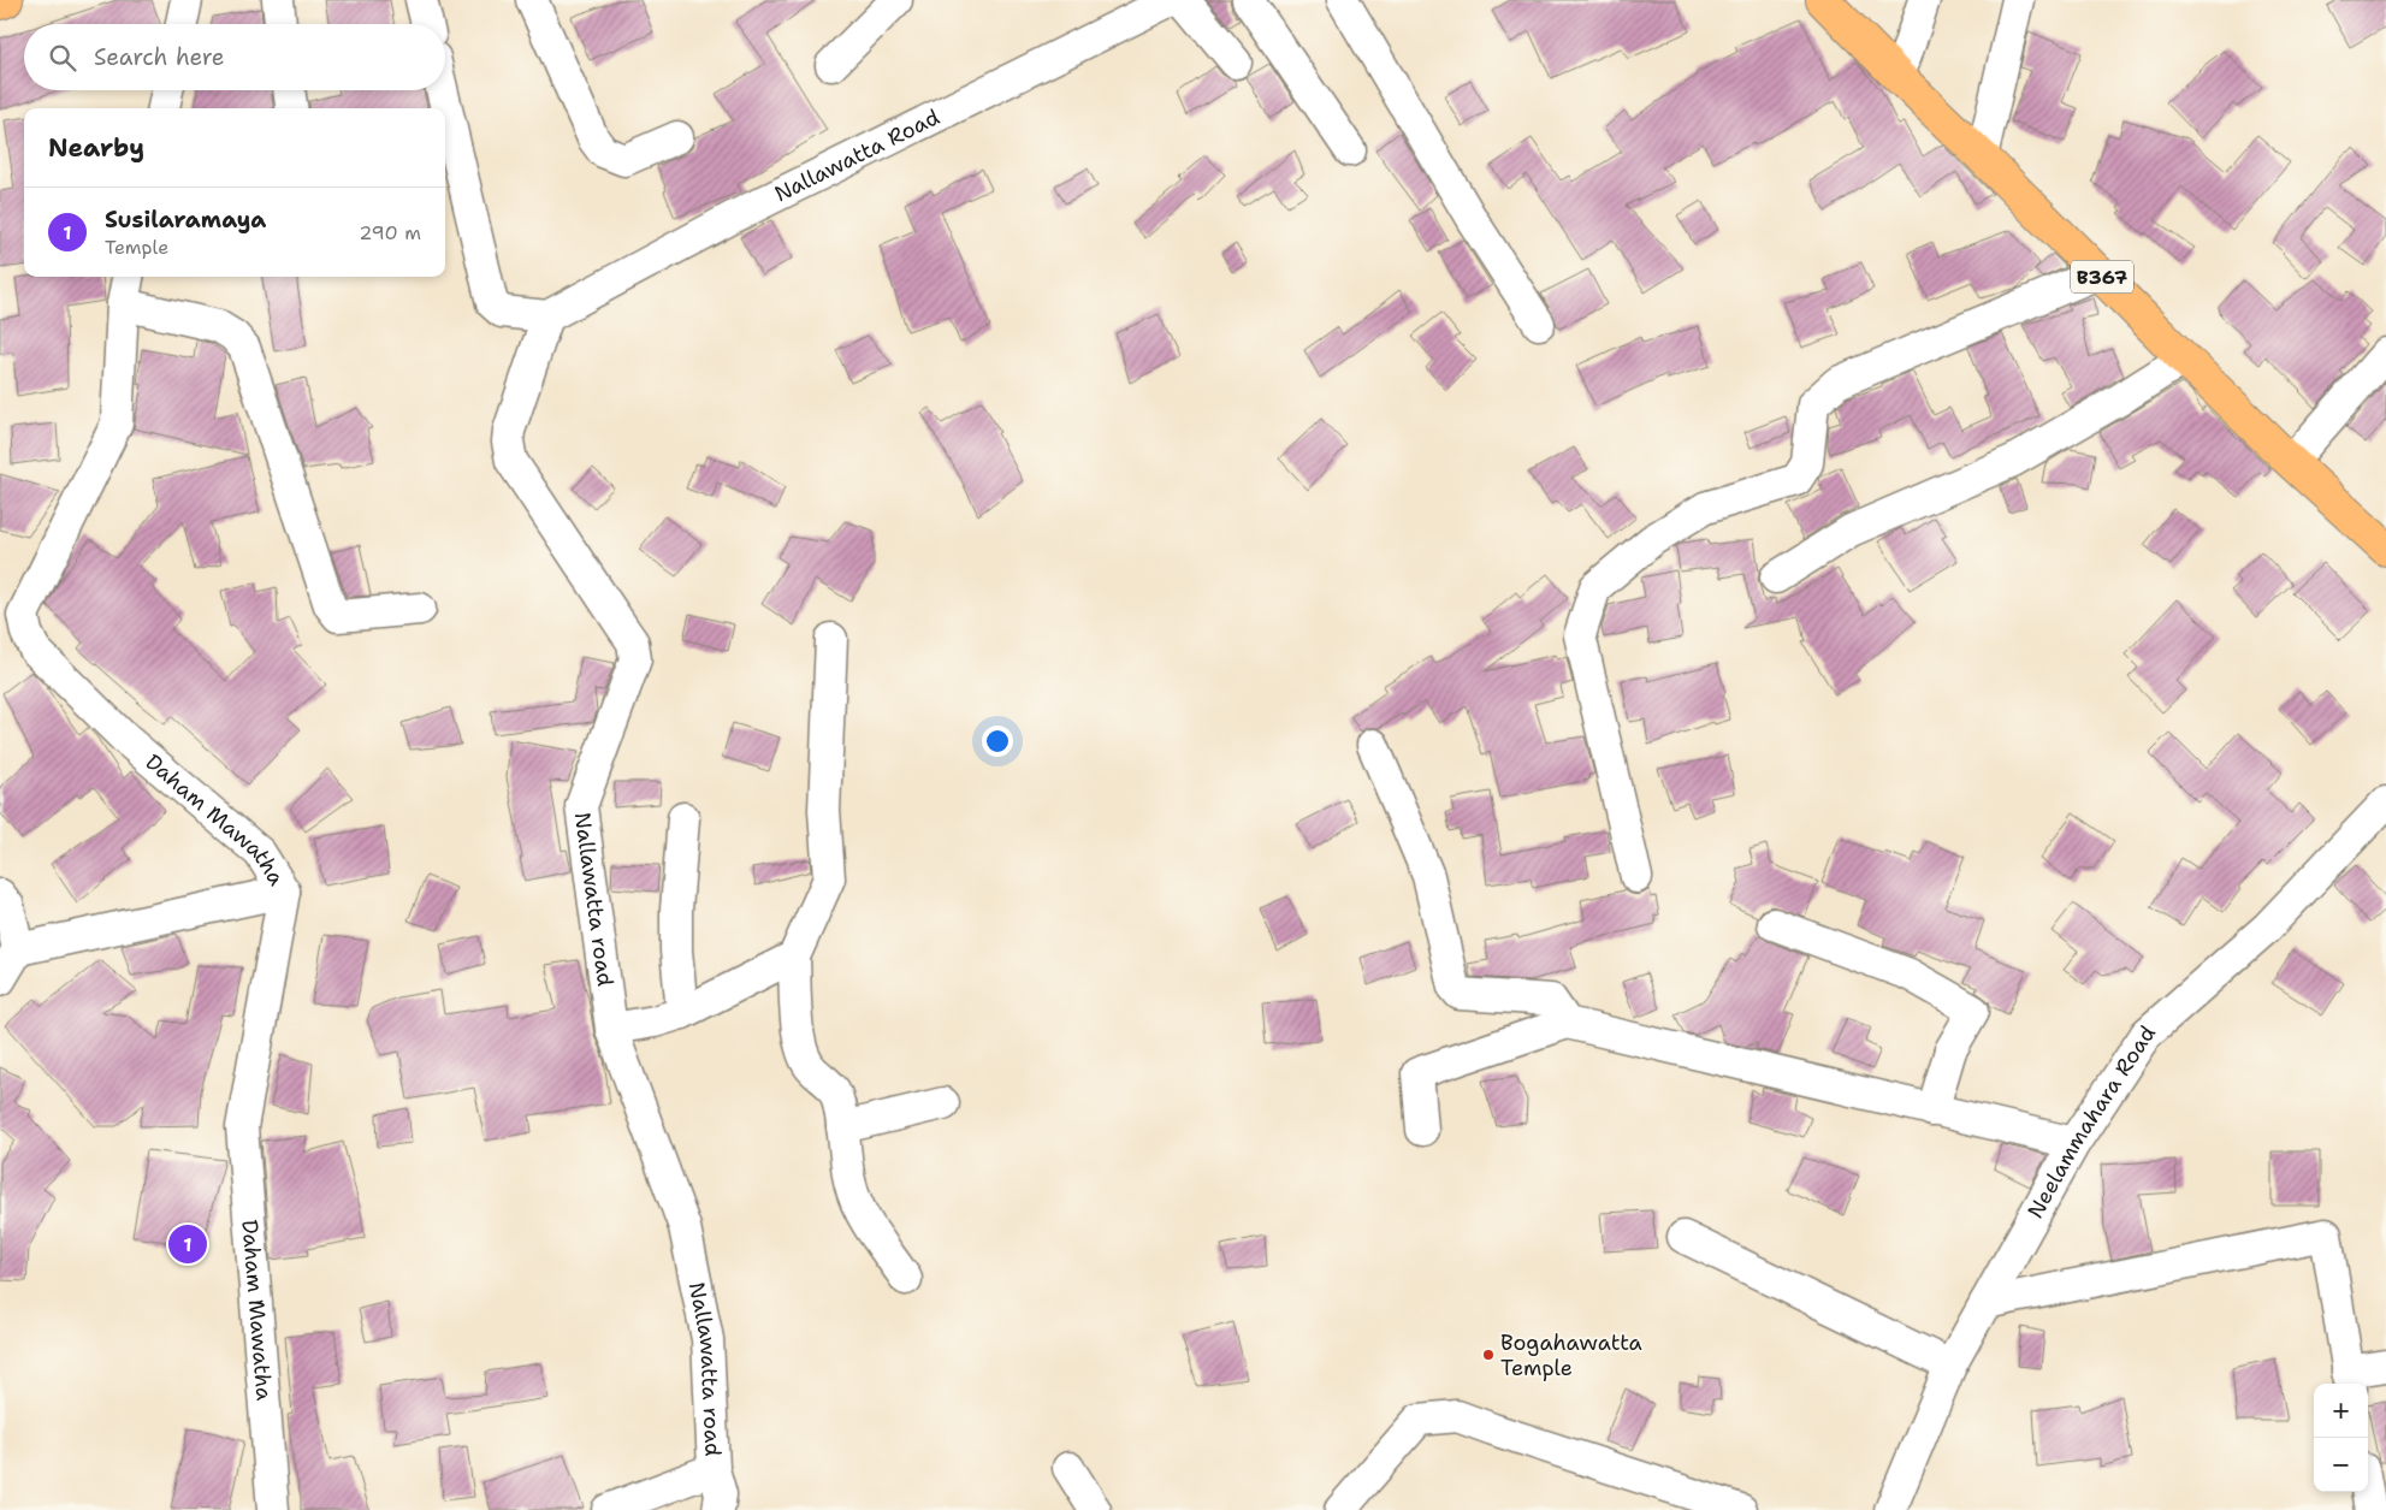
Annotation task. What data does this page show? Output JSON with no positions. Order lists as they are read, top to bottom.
{
  "streets": {
    "main road": ["B367"],
    "street": [
      "Nallawatta Road",
      "Daham Mawatha",
      "Nallawatta road",
      "Neelammahara Road"
    ]
  },
  "crossings": [
    ["Nallawatta Road", "Nallawatta road"]
  ],
  "places": ["Bogahawatta Temple"],
  "page": {
    "search": "Search here",
    "heading": "Nearby",
    "list": [
      {
        "mark": "1",
        "name": "Susilaramaya",
        "note": "Temple",
        "value": "290 m"
      }
    ],
    "pins": "1",
    "map_buttons": ["+", "−"]
  }
}
